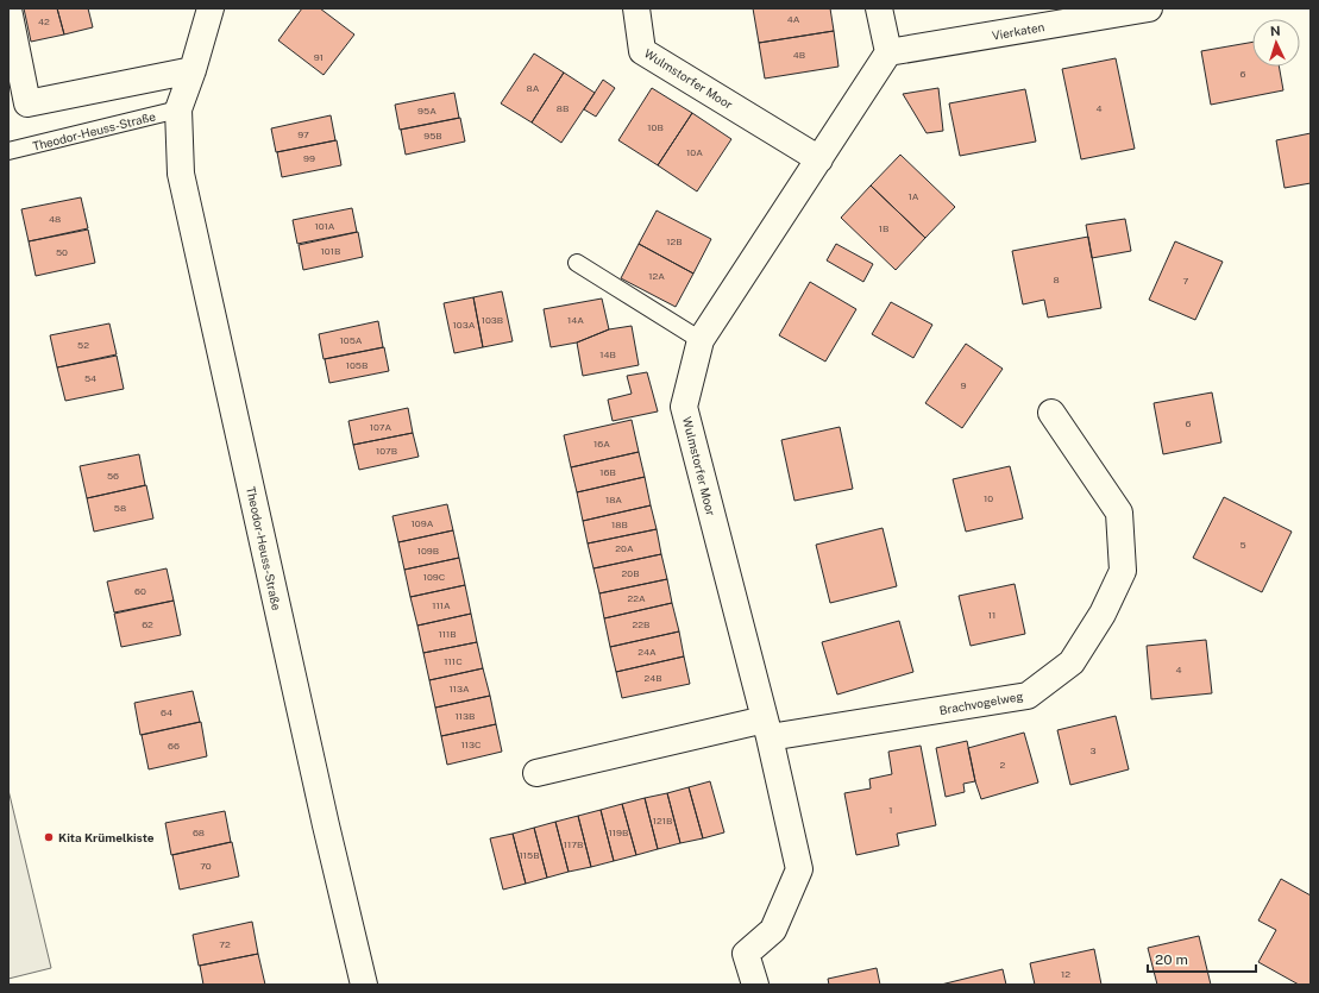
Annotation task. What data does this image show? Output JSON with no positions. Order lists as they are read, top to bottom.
{
  "streets": {
    "street": [
      "Vierkaten",
      "Wulmstorfer Moor",
      "Theodor-Heuss-Straße",
      "Brachvogelweg"
    ]
  },
  "crossings": [
    ["Vierkaten", "Wulmstorfer Moor"],
    ["Wulmstorfer Moor", "Brachvogelweg"]
  ],
  "places": ["Kita Krümelkiste"],
  "house_numbers": [
    "4A",
    "42",
    "4B",
    "91",
    "6",
    "8A",
    "8B",
    "4",
    "95A",
    "10B",
    "97",
    "95B",
    "10A",
    "99",
    "1A",
    "48",
    "101A",
    "1B",
    "12B",
    "101B",
    "50",
    "12A",
    "8",
    "7",
    "103B",
    "14A",
    "103A",
    "105A",
    "52",
    "14B",
    "105B",
    "54",
    "9",
    "6",
    "107A",
    "16A",
    "107B",
    "16B",
    "56",
    "10",
    "18A",
    "58",
    "109A",
    "18B",
    "5",
    "20A",
    "109B",
    "20B",
    "109C",
    "60",
    "22A",
    "111A",
    "11",
    "62",
    "22B",
    "111B",
    "24A",
    "111C",
    "4",
    "24B",
    "113A",
    "64",
    "113B",
    "113C",
    "66",
    "3",
    "2",
    "1",
    "121B",
    "68",
    "119B",
    "117B",
    "115B",
    "70",
    "72",
    "12"
  ],
  "scale_bar": "20 m",
  "north": "top"
}
